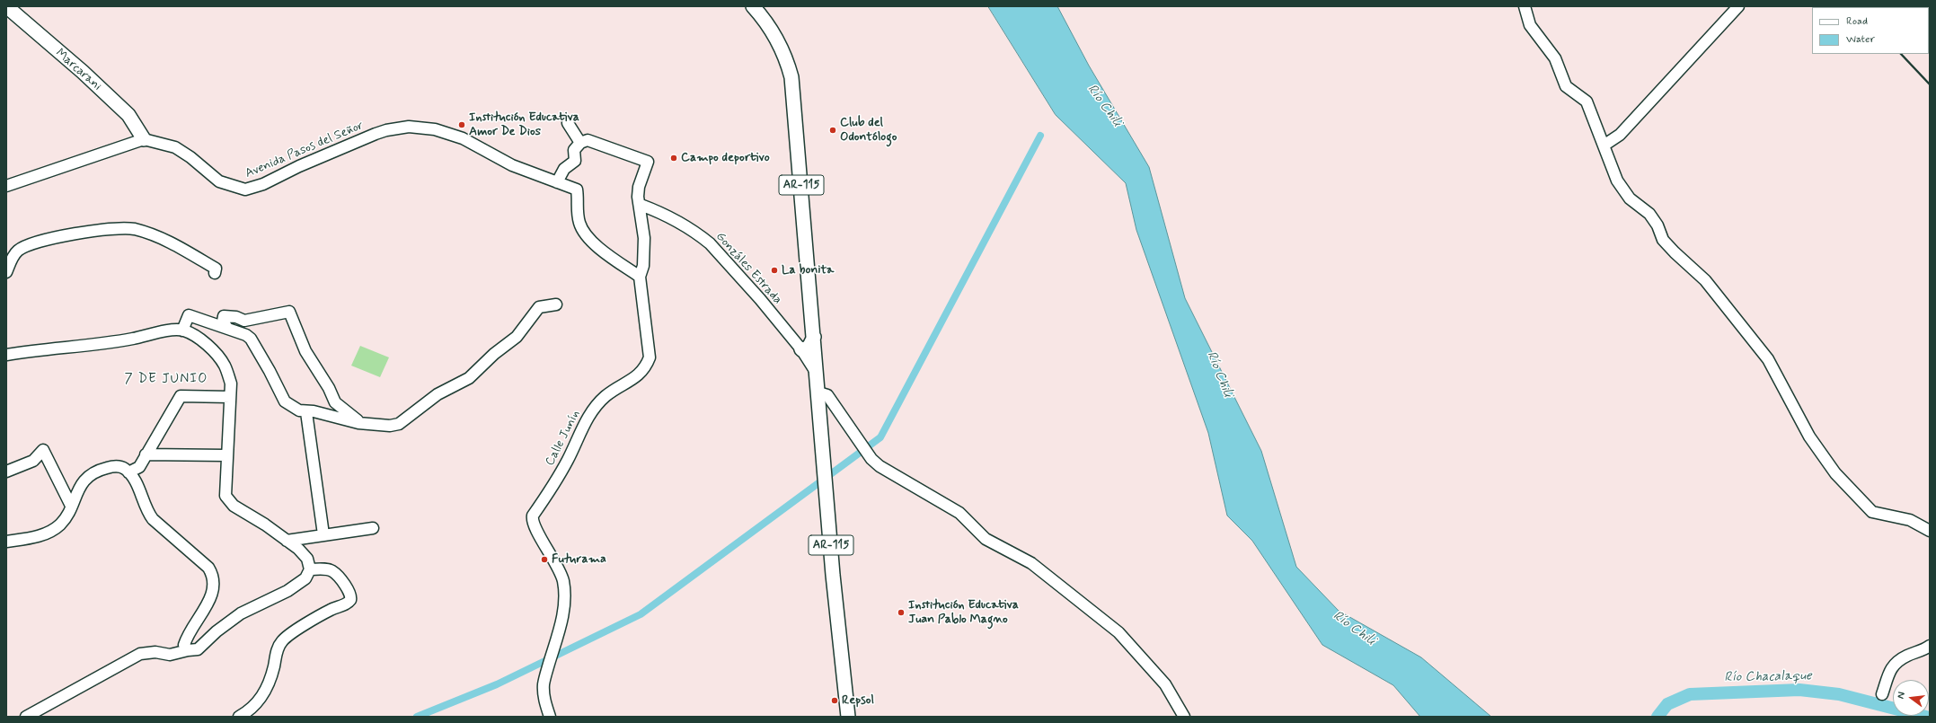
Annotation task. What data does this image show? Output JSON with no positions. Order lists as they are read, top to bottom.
{
  "streets": {
    "main road": ["Marcarani", "AR-115"],
    "street": ["Avenida Pasos del Señor", "Gonzáles Estrada", "Calle Junín"]
  },
  "crossings": [
    ["Marcarani", "Avenida Pasos del Señor"],
    ["Avenida Pasos del Señor", "Calle Junín"],
    ["AR-115", "Gonzáles Estrada"],
    ["Gonzáles Estrada", "Calle Junín"]
  ],
  "districts": ["7 DE JUNIO"],
  "water": ["Río Chili", "Río Chacalaque"],
  "places": [
    "Institución Educativa Amor De Dios",
    "Club del Odontólogo",
    "Campo deportivo",
    "La bonita",
    "Futurama",
    "Institución Educativa Juan Pablo Magno",
    "Repsol"
  ],
  "legend": ["Road", "Water"],
  "north": "left"
}
